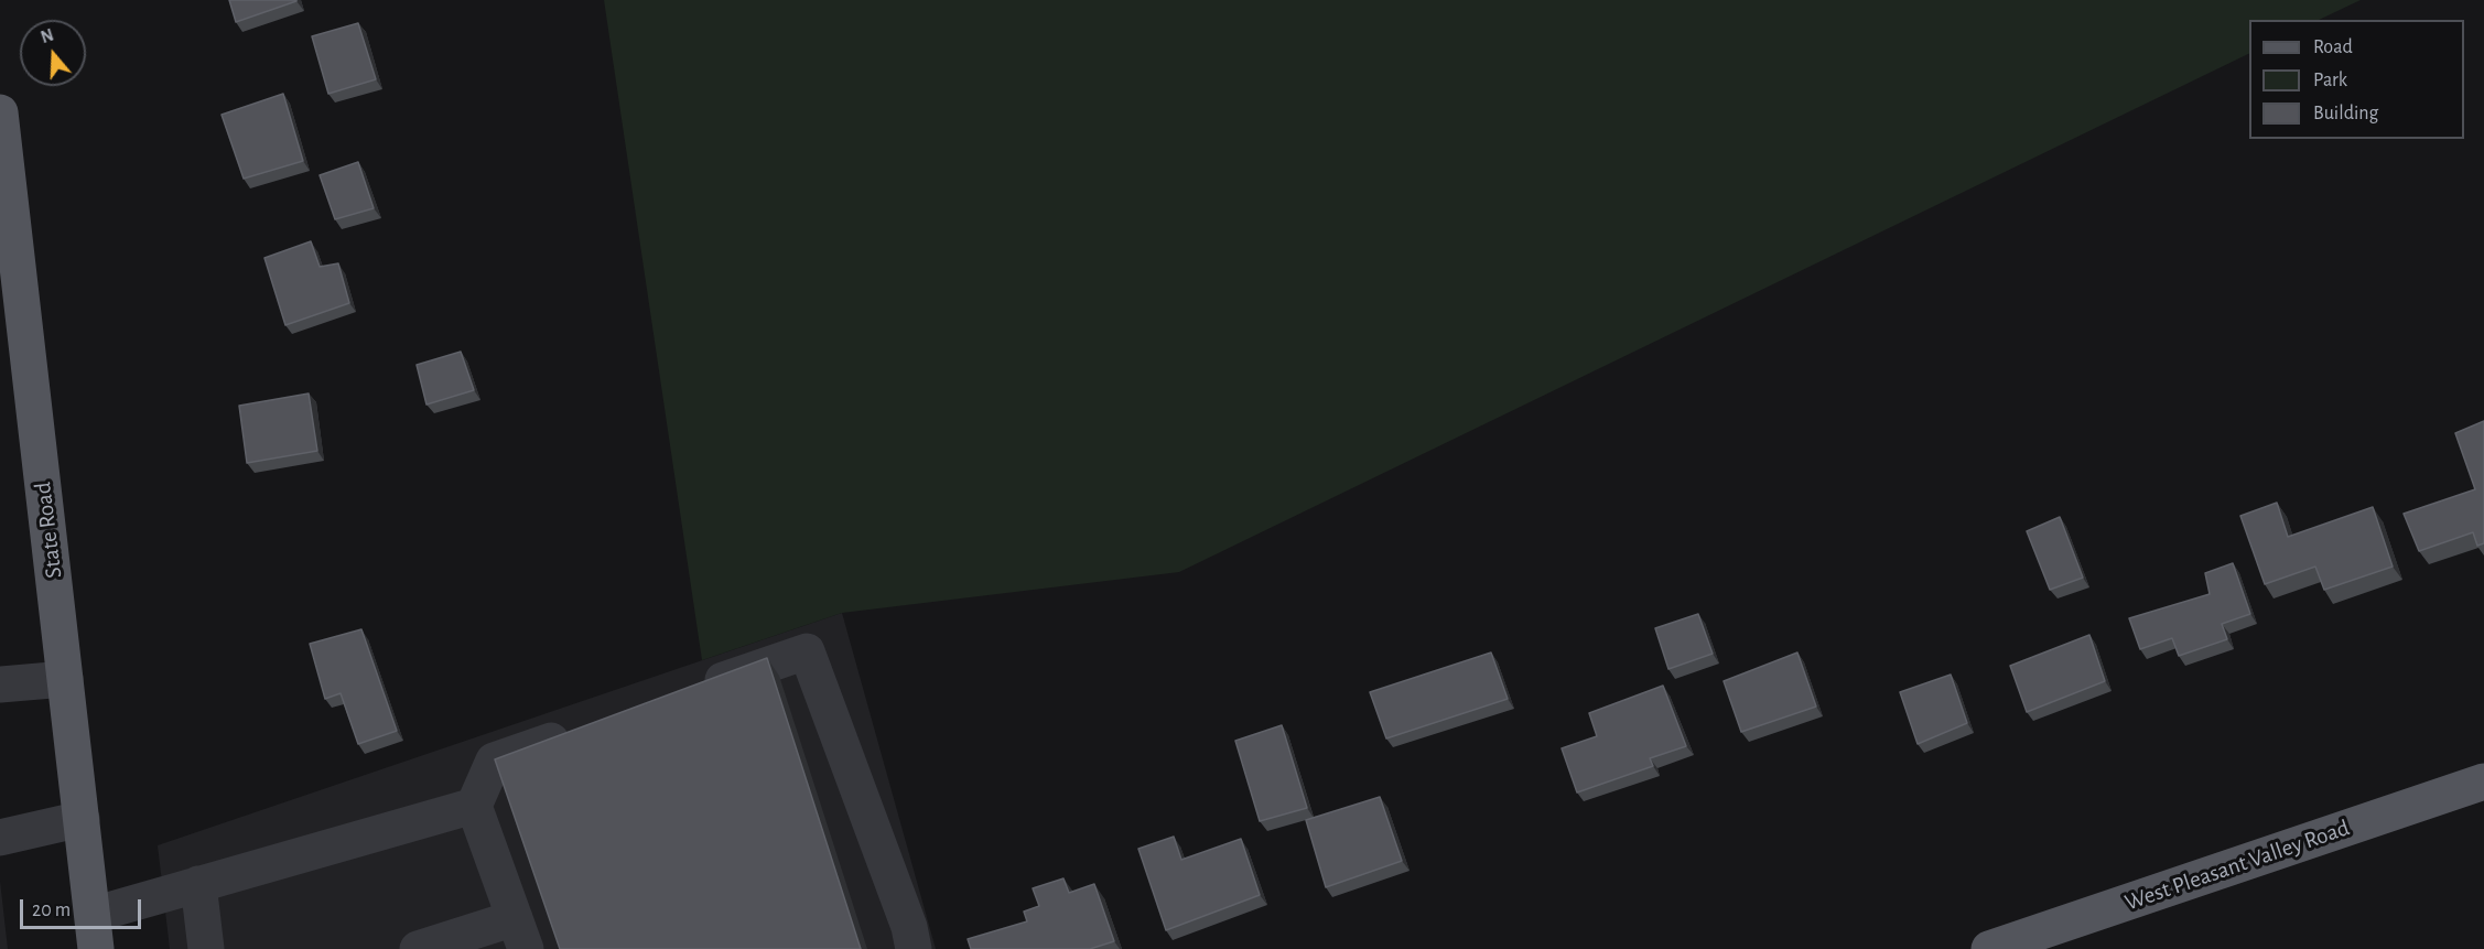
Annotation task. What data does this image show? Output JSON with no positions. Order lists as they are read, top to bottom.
{
  "streets": {
    "main road": ["State Road", "West Pleasant Valley Road"]
  },
  "legend": ["Road", "Park", "Building"],
  "scale_bar": "20 m",
  "north": "top"
}
